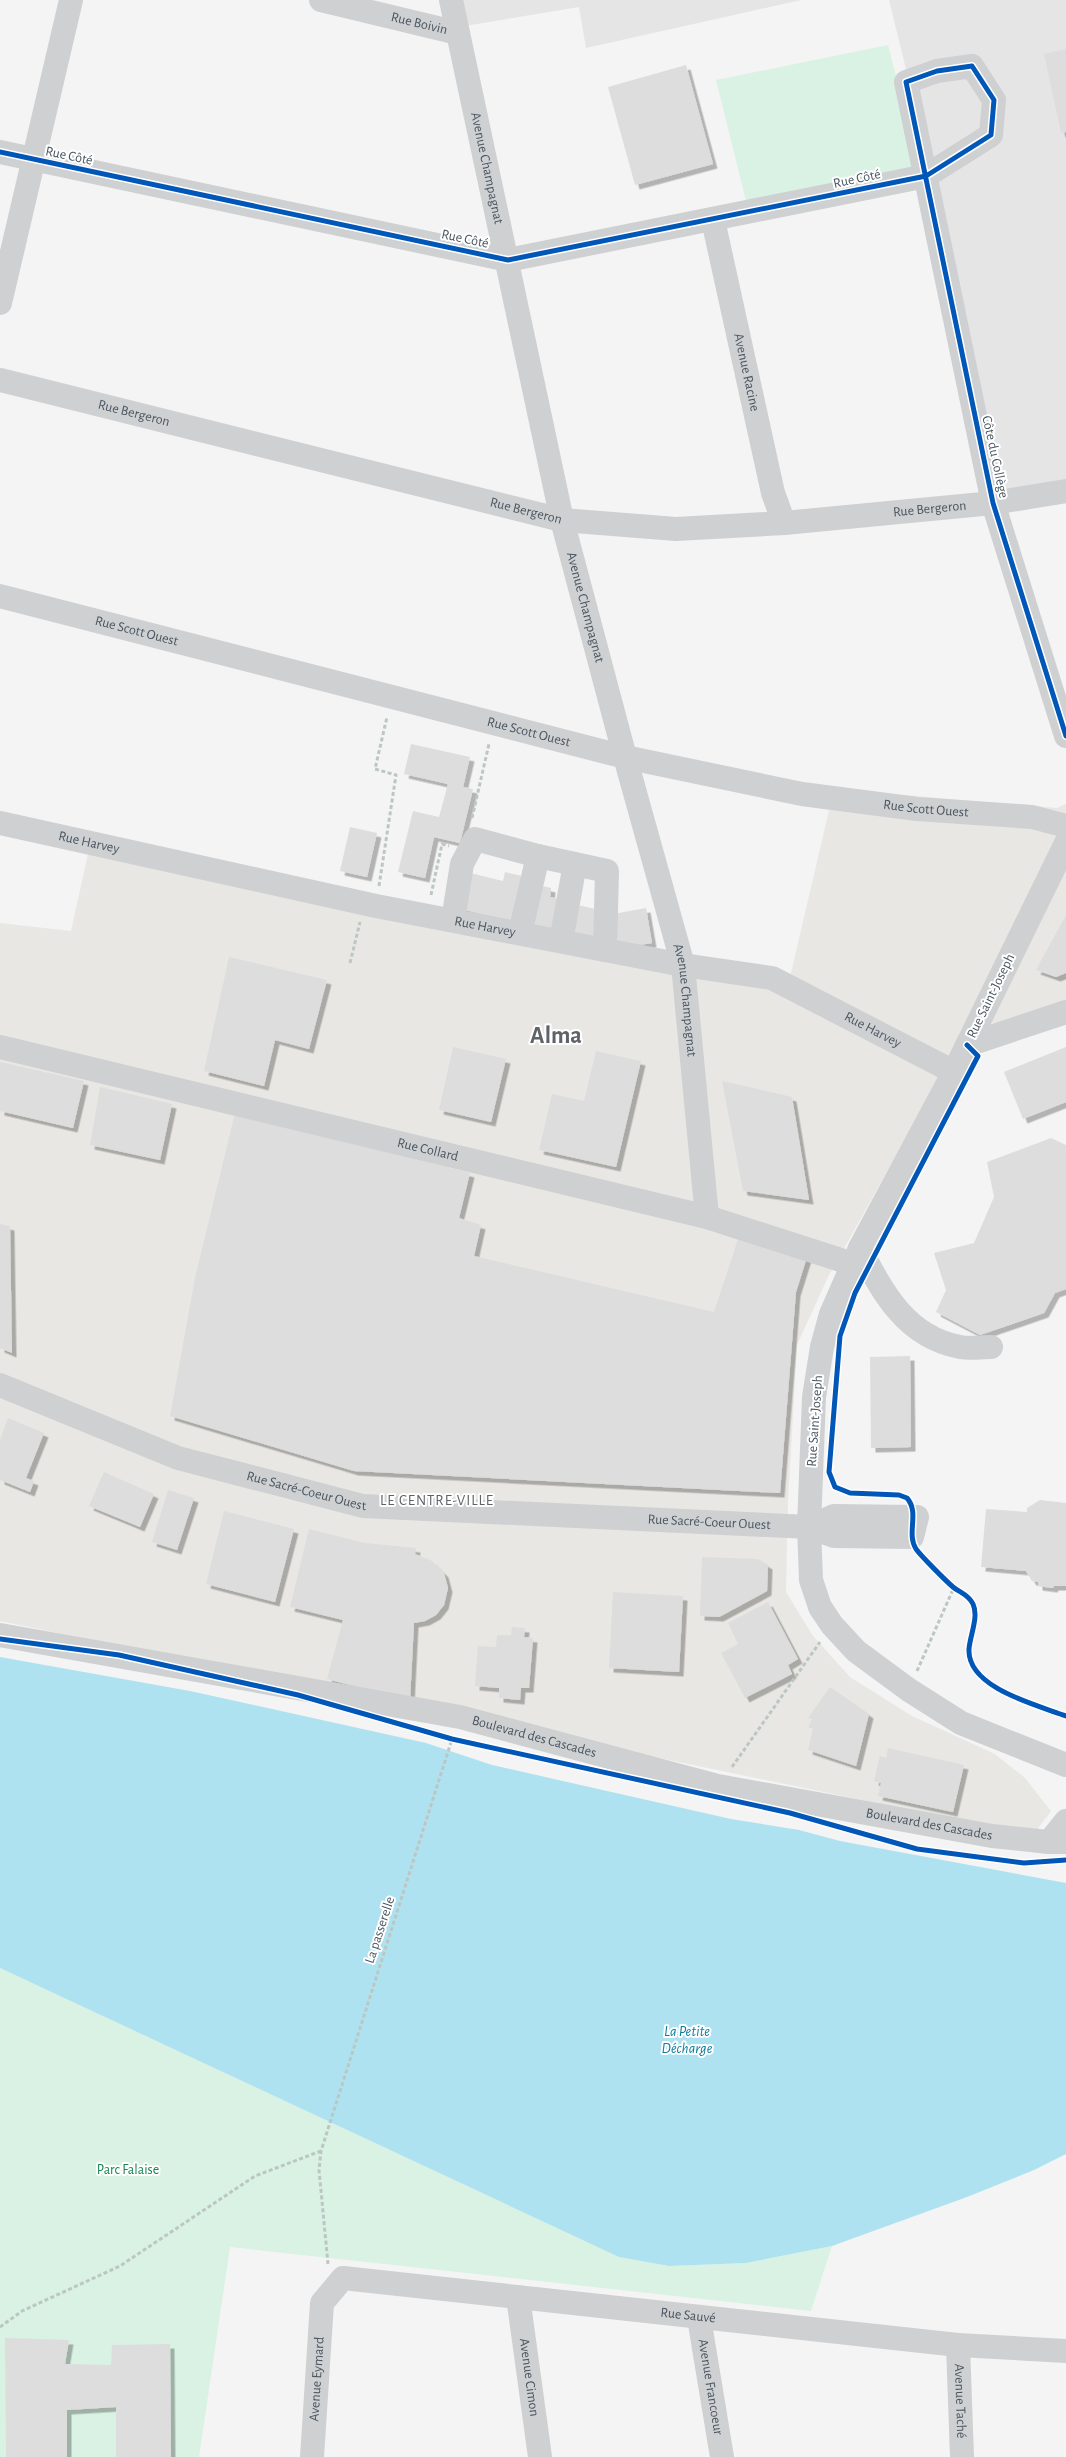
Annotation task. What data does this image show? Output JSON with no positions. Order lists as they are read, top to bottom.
{
  "streets": {
    "street": [
      "Rue Boivin",
      "Rue Côté",
      "Avenue Champagnat",
      "Avenue Racine",
      "Rue Bergeron",
      "Côte du Collège",
      "Rue Scott Ouest",
      "Rue Harvey",
      "Rue Saint-Joseph",
      "Rue Collard",
      "Rue Sacré-Coeur Ouest",
      "Boulevard des Cascades",
      "Rue Sauvé",
      "Avenue Cimon",
      "Avenue Eymard",
      "Avenue Francoeur",
      "Avenue Taché"
    ],
    "path": ["La passerelle"]
  },
  "crossings": [
    ["Rue Boivin", "Avenue Champagnat"],
    ["Rue Côté", "Avenue Champagnat"],
    ["Rue Côté", "Avenue Racine"],
    ["Rue Côté", "Côte du Collège"],
    ["Avenue Champagnat", "Rue Bergeron"],
    ["Avenue Champagnat", "Rue Scott Ouest"],
    ["Avenue Champagnat", "Rue Harvey"],
    ["Avenue Champagnat", "Rue Collard"],
    ["Avenue Racine", "Rue Bergeron"],
    ["Rue Bergeron", "Côte du Collège"],
    ["Rue Harvey", "Rue Saint-Joseph"],
    ["Rue Saint-Joseph", "Rue Collard"],
    ["Rue Saint-Joseph", "Rue Sacré-Coeur Ouest"],
    ["Boulevard des Cascades", "La passerelle"],
    ["Rue Sauvé", "Avenue Cimon"],
    ["Rue Sauvé", "Avenue Eymard"],
    ["Rue Sauvé", "Avenue Francoeur"],
    ["Rue Sauvé", "Avenue Taché"]
  ],
  "districts": ["Alma", "LE CENTRE-VILLE"],
  "water": ["La Petite Décharge"],
  "parks": ["Parc Falaise"]
}
